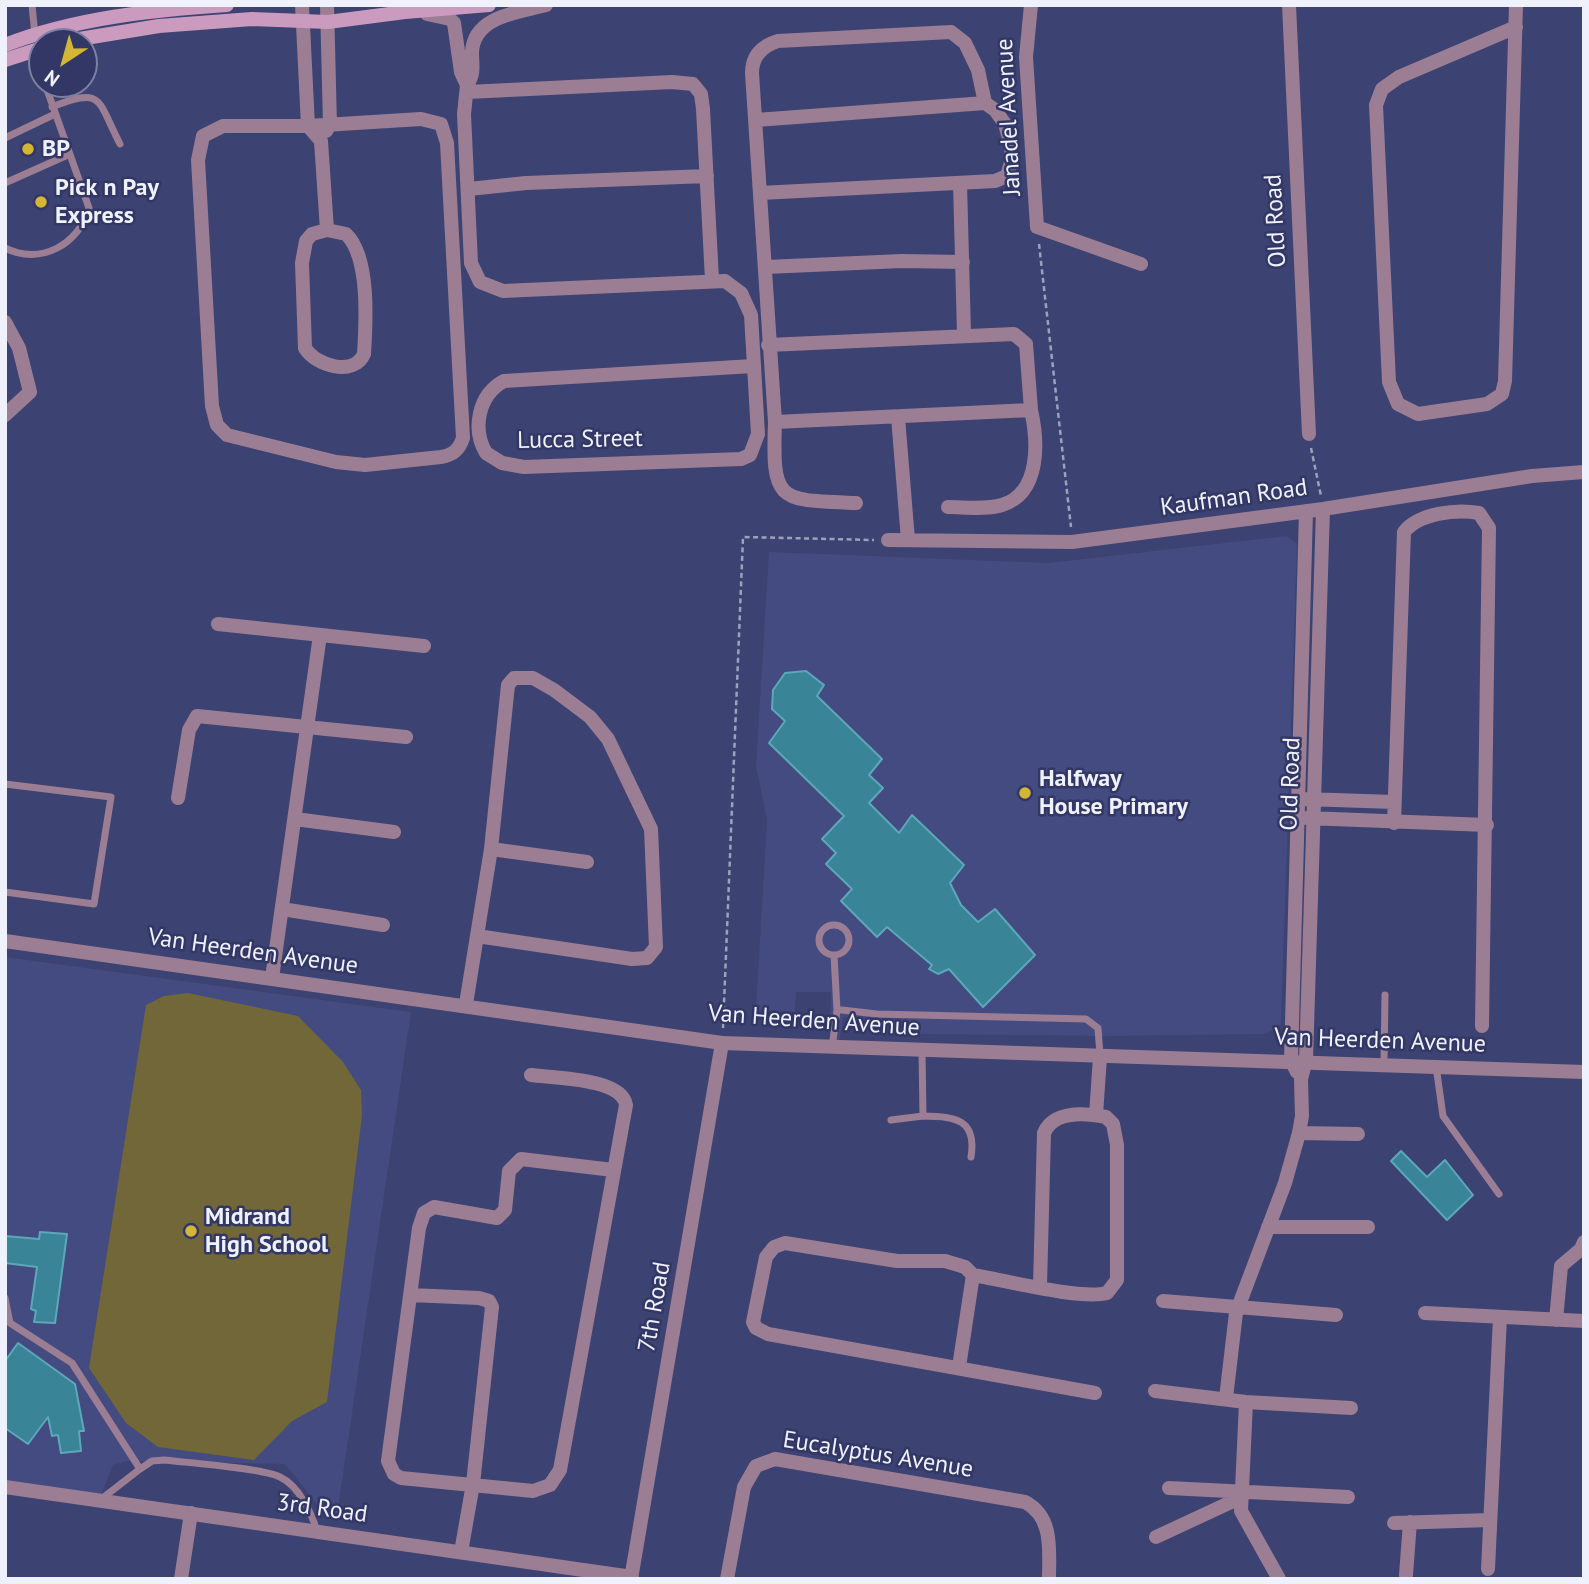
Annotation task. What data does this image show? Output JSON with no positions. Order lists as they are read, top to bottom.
{
  "streets": {
    "street": [
      "Janadel Avenue",
      "Old Road",
      "Lucca Street",
      "Kaufman Road",
      "Van Heerden Avenue",
      "7th Road",
      "Eucalyptus Avenue",
      "3rd Road"
    ]
  },
  "crossings": [
    ["Old Road", "Kaufman Road"],
    ["Old Road", "Van Heerden Avenue"],
    ["Van Heerden Avenue", "7th Road"],
    ["7th Road", "3rd Road"]
  ],
  "places": [
    "BP",
    "Pick n Pay Express",
    "Halfway House Primary",
    "Midrand High School"
  ],
  "north": "bottom left"
}
